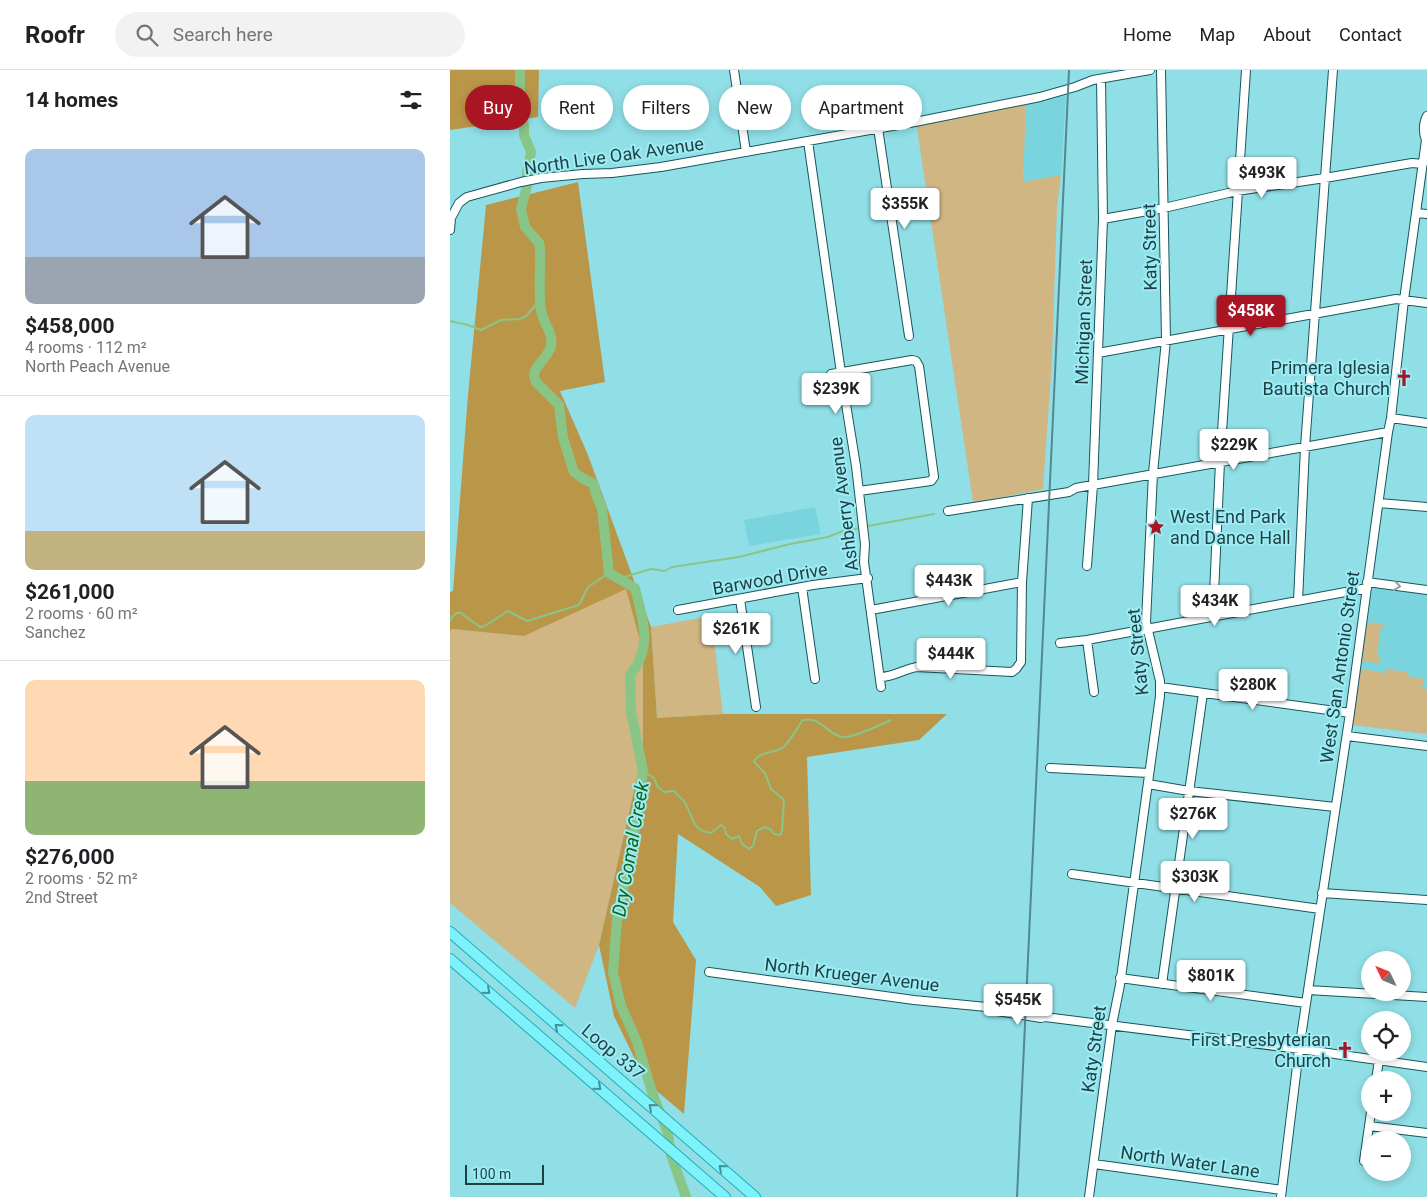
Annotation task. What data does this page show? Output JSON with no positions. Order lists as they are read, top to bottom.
{
  "streets": {
    "main road": ["Loop 337"],
    "street": [
      "North Live Oak Avenue",
      "Katy Street",
      "Michigan Street",
      "Ashberry Avenue",
      "Barwood Drive",
      "West San Antonio Street",
      "North Krueger Avenue",
      "North Water Lane"
    ]
  },
  "crossings": [
    ["North Live Oak Avenue", "Michigan Street"],
    ["North Live Oak Avenue", "Ashberry Avenue"],
    ["Katy Street", "North Krueger Avenue"],
    ["Katy Street", "North Water Lane"],
    ["Ashberry Avenue", "Barwood Drive"],
    ["West San Antonio Street", "North Krueger Avenue"],
    ["West San Antonio Street", "North Water Lane"]
  ],
  "water": ["Dry Comal Creek"],
  "places": {
    "church": ["Primera Iglesia Bautista Church", "First Presbyterian Church"],
    "place": ["West End Park and Dance Hall"]
  },
  "scale_bar": "100 m",
  "north": "top left",
  "page": {
    "header": "Roofr",
    "search": "Search here",
    "nav": [
      "Home",
      "Map",
      "About",
      "Contact"
    ],
    "heading": "14 homes",
    "chip": [
      "Buy",
      "Rent",
      "Filters",
      "New",
      "Apartment"
    ],
    "list": [
      {
        "name": "$458,000",
        "note": "4 rooms · 112 m² · North Peach Avenue"
      },
      {
        "name": "$261,000",
        "note": "2 rooms · 60 m² · Sanchez"
      },
      {
        "name": "$276,000",
        "note": "2 rooms · 52 m² · 2nd Street"
      }
    ],
    "price": [
      "$493K",
      "$355K",
      "$458K",
      "$239K",
      "$229K",
      "$443K",
      "$434K",
      "$261K",
      "$444K",
      "$280K",
      "$276K",
      "$303K",
      "$801K",
      "$545K"
    ],
    "map_buttons": ["+", "−"],
    "scale": "100 m"
  }
}
